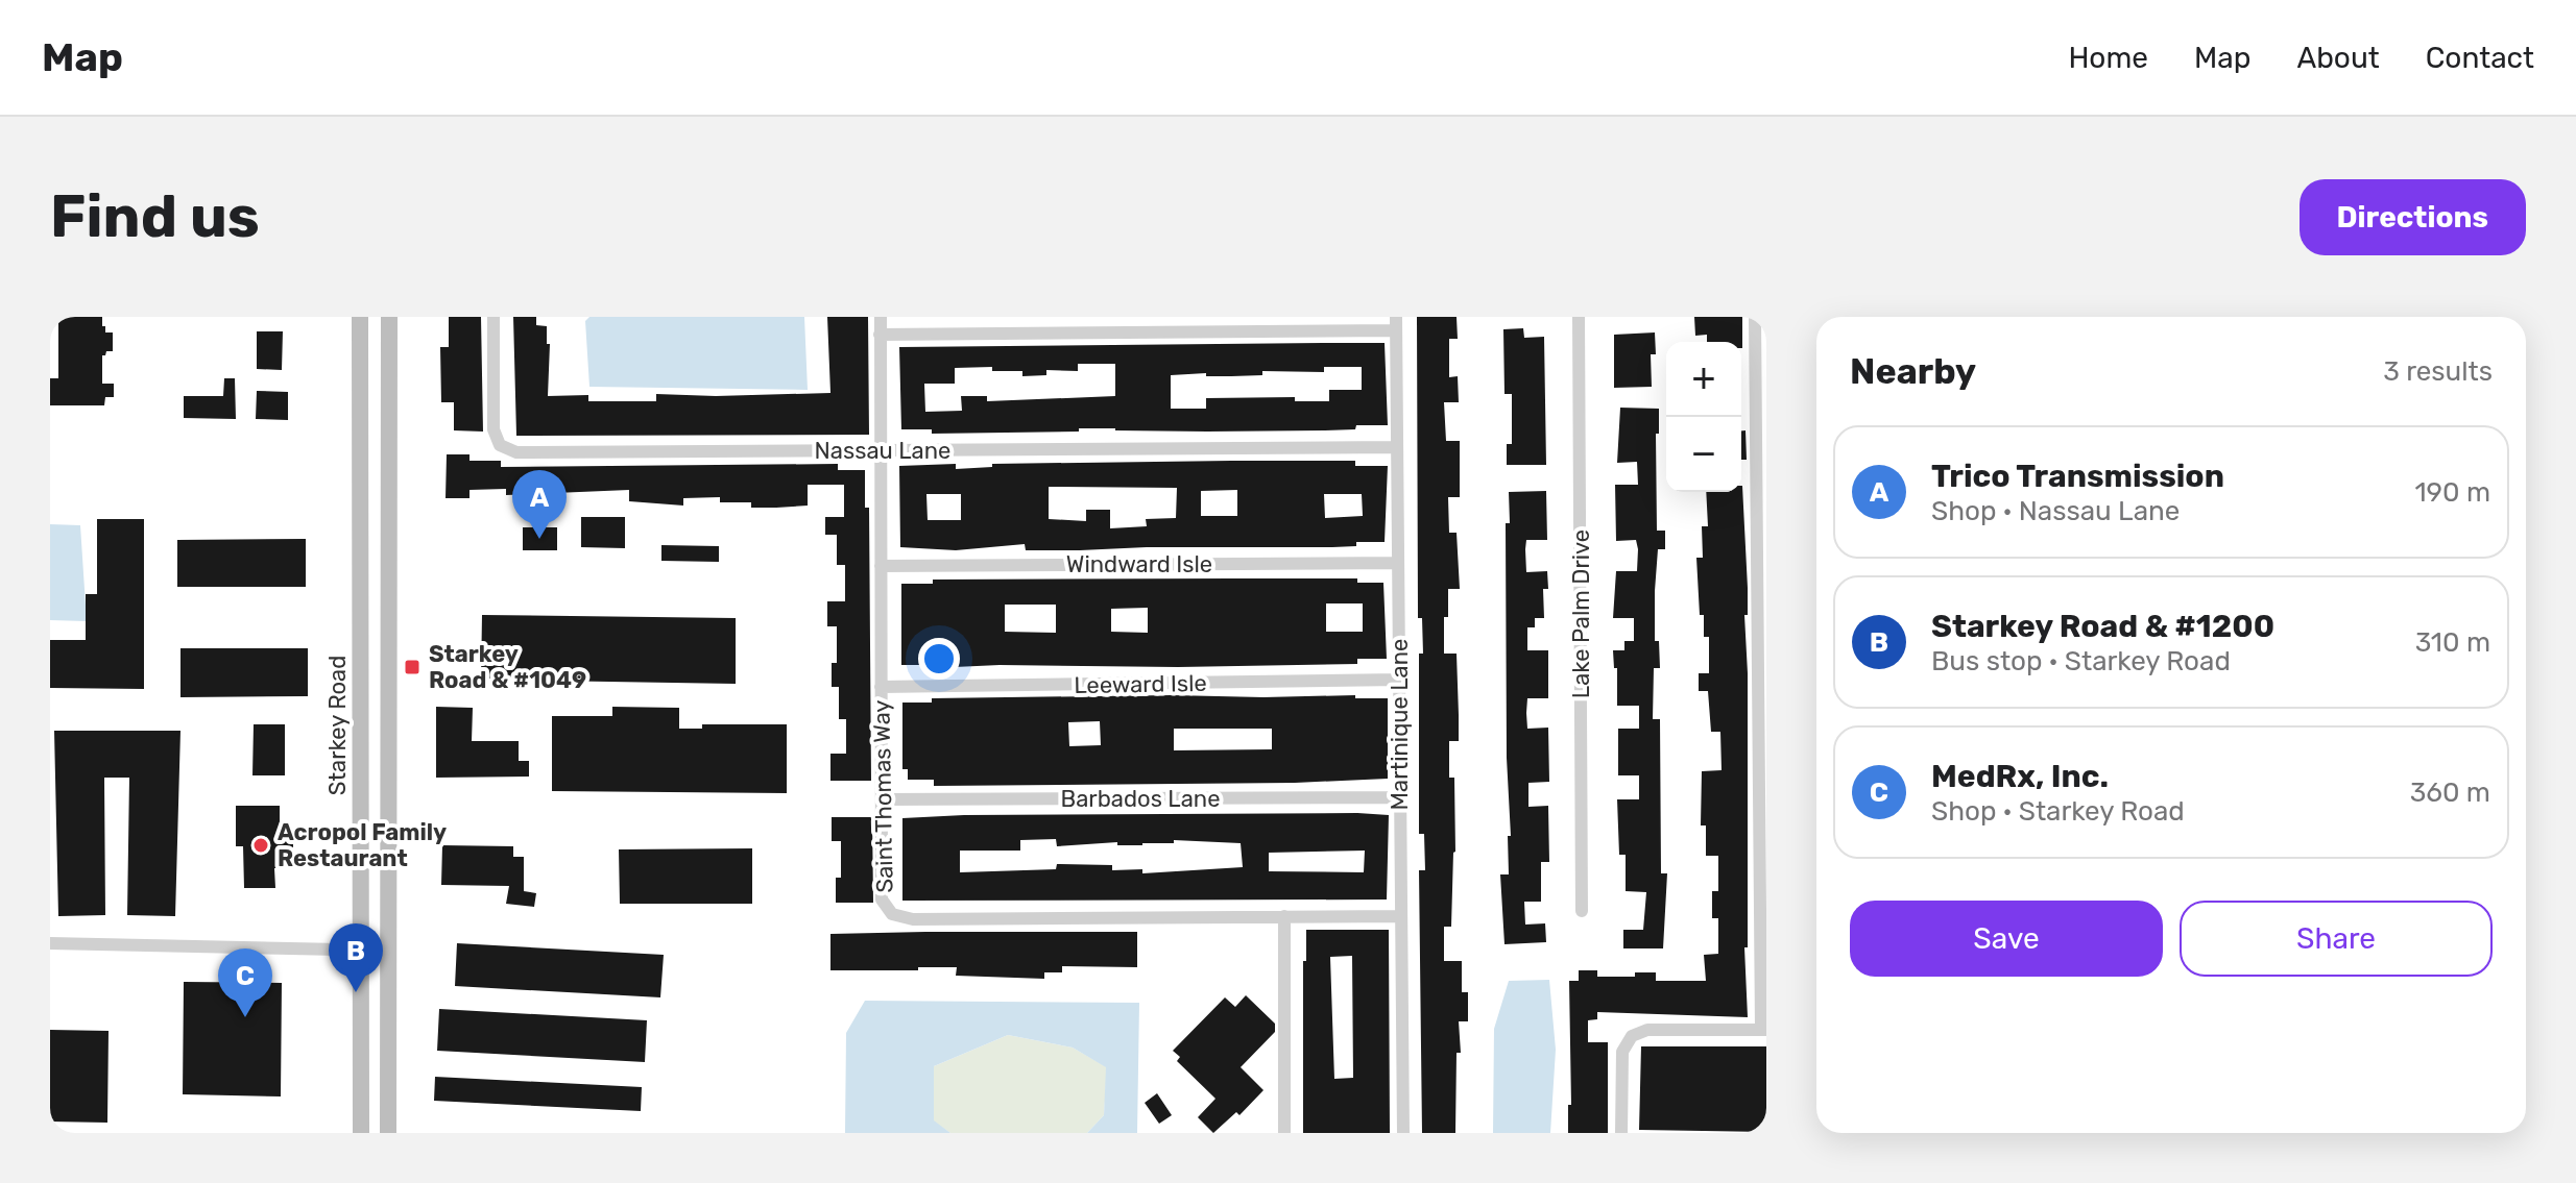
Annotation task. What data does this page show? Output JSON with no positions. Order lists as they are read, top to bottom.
{
  "streets": {
    "main road": ["Starkey Road"],
    "street": [
      "Nassau Lane",
      "Windward Isle",
      "Lake Palm Drive",
      "Leeward Isle",
      "Martinique Lane",
      "Saint Thomas Way",
      "Barbados Lane"
    ]
  },
  "crossings": [
    ["Nassau Lane", "Martinique Lane"],
    ["Nassau Lane", "Saint Thomas Way"],
    ["Windward Isle", "Martinique Lane"],
    ["Windward Isle", "Saint Thomas Way"],
    ["Leeward Isle", "Martinique Lane"],
    ["Leeward Isle", "Saint Thomas Way"],
    ["Martinique Lane", "Saint Thomas Way"],
    ["Martinique Lane", "Barbados Lane"],
    ["Saint Thomas Way", "Barbados Lane"]
  ],
  "places": {
    "transit": ["Starkey Road & #1049"],
    "other": ["Acropol Family Restaurant"]
  },
  "page": {
    "header": "Map",
    "nav": [
      "Home",
      "Map",
      "About",
      "Contact"
    ],
    "buttons": [
      "Directions",
      ["Save", "Share"]
    ],
    "title": "Find us",
    "heading": ["Nearby", "3 results"],
    "map_buttons": ["+", "−"],
    "list": [
      {
        "mark": "A",
        "name": "Trico Transmission",
        "note": "Shop · Nassau Lane",
        "value": "190 m"
      },
      {
        "mark": "B",
        "name": "Starkey Road & #1200",
        "note": "Bus stop · Starkey Road",
        "value": "310 m"
      },
      {
        "mark": "C",
        "name": "MedRx, Inc.",
        "note": "Shop · Starkey Road",
        "value": "360 m"
      }
    ],
    "pins": ["A", "B", "C"]
  }
}
